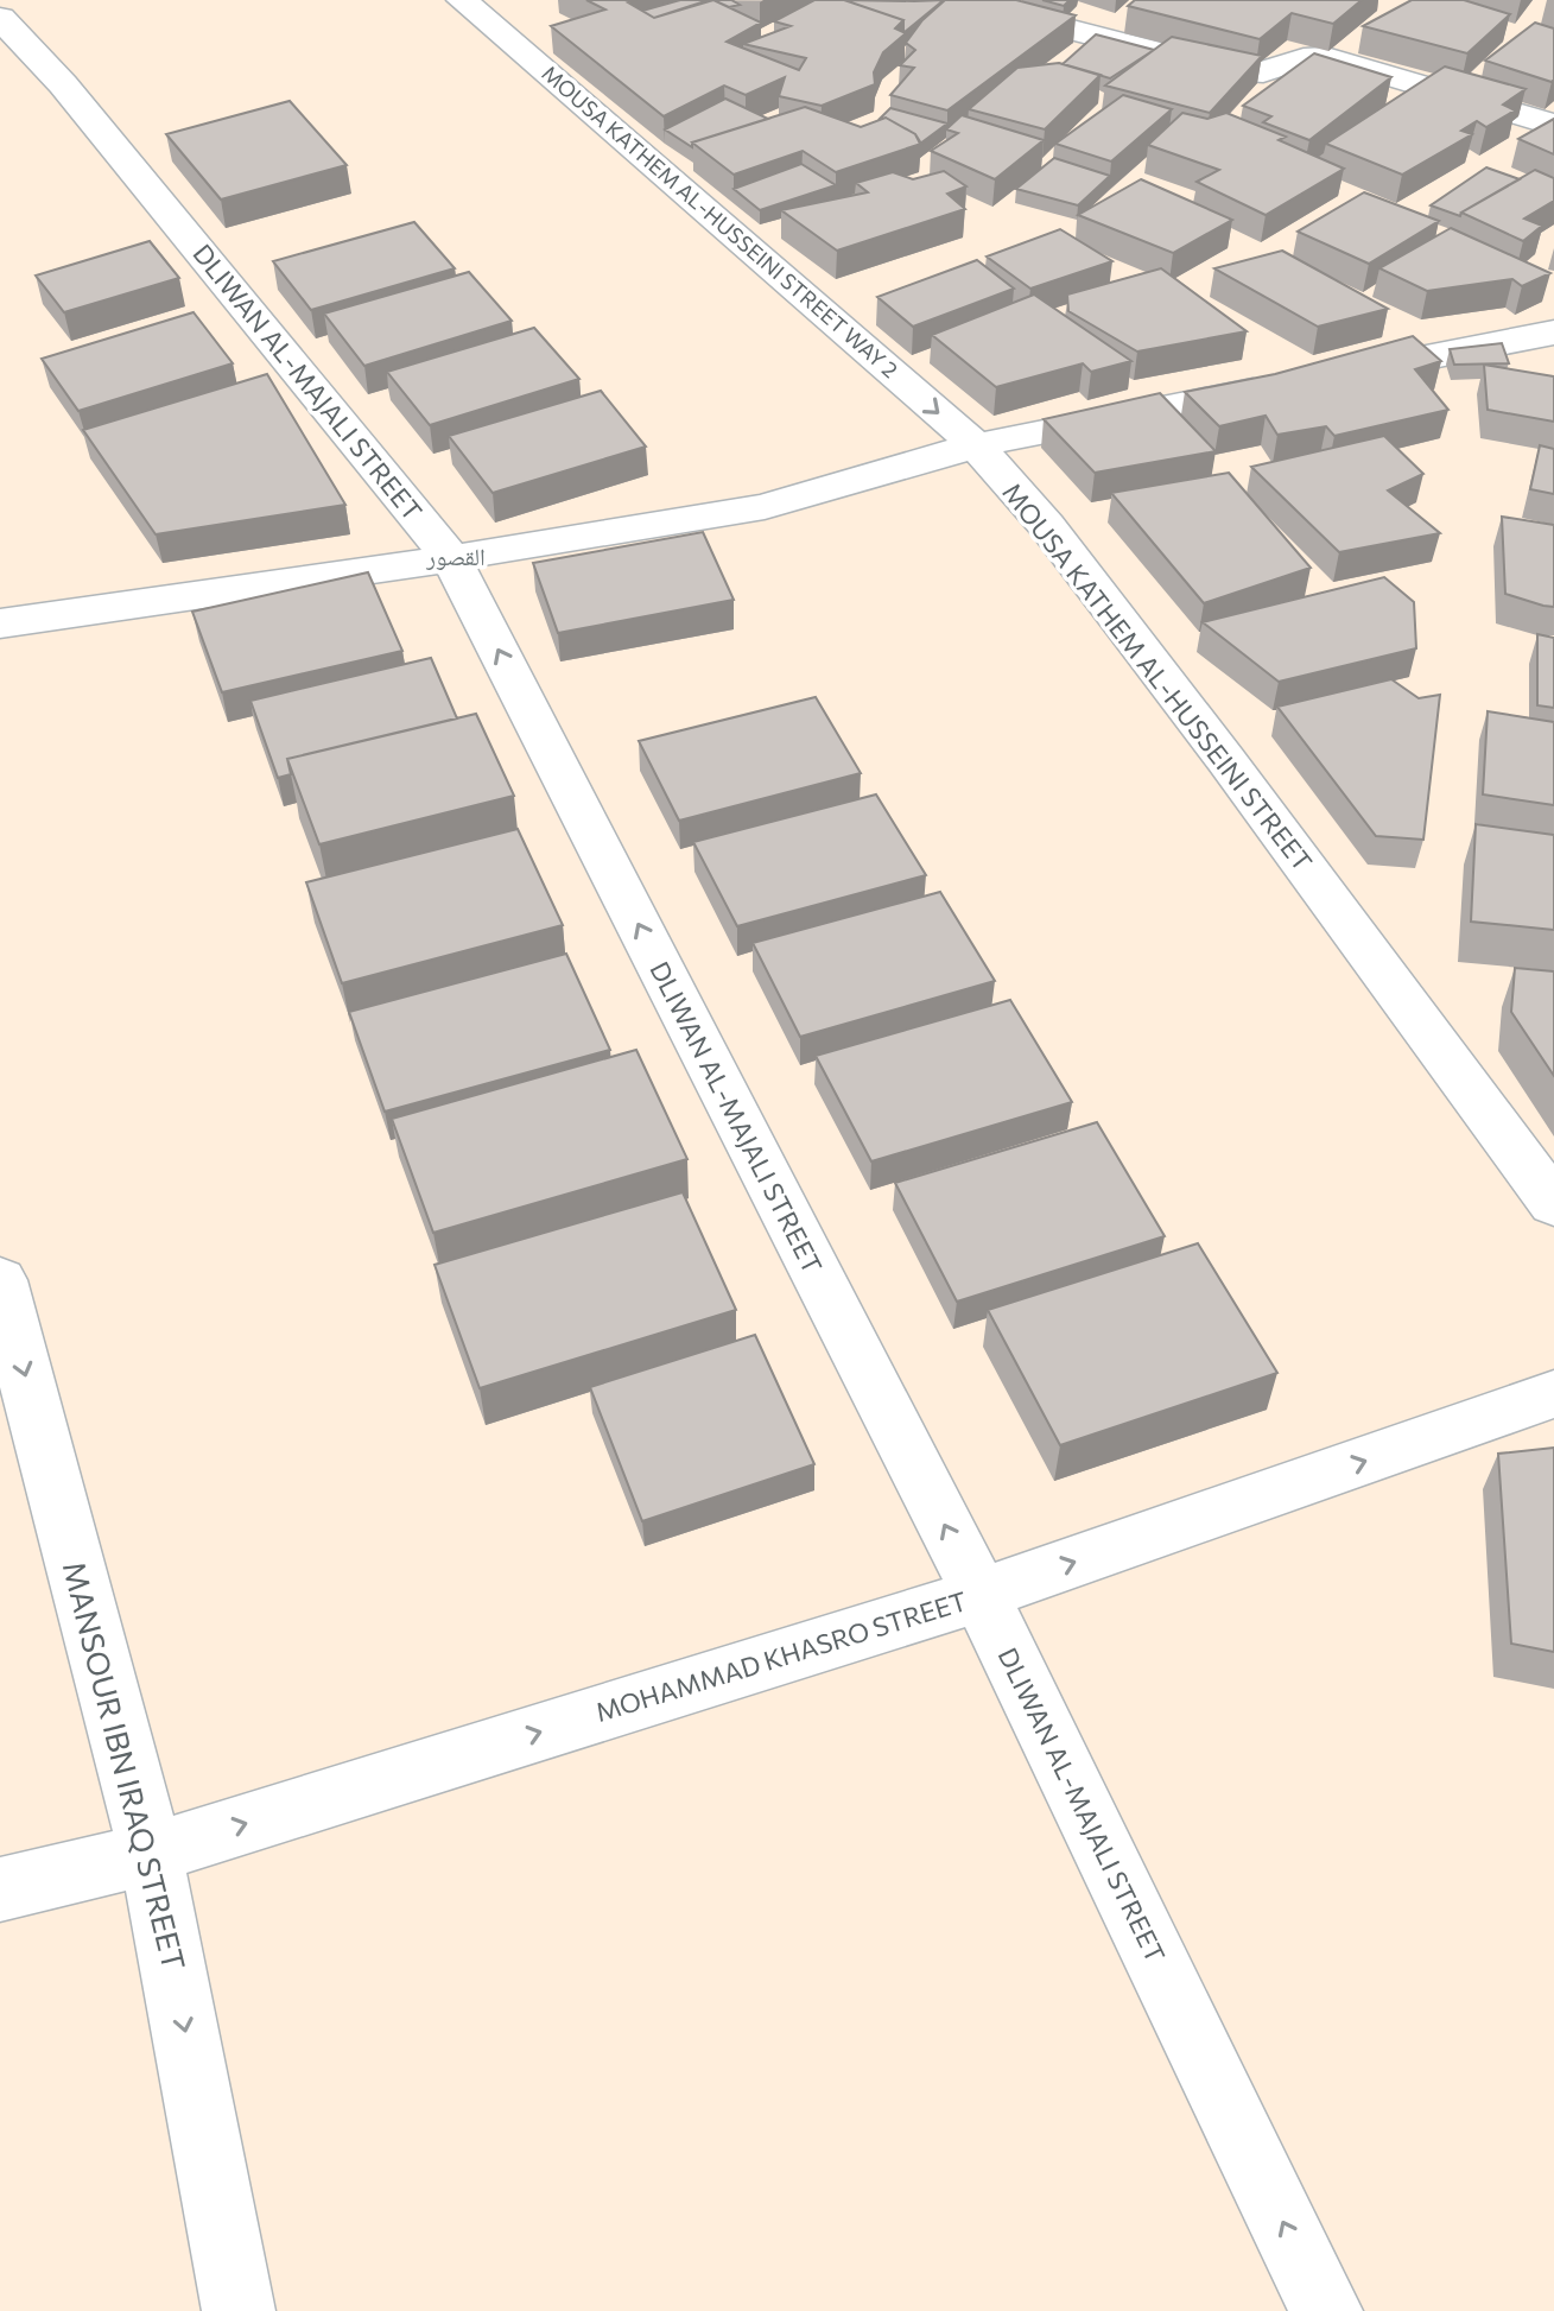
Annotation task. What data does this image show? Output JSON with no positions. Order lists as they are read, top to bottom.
{
  "streets": {
    "street": [
      "MOUSA KATHEM AL-HUSSEINI STREET WAY 2",
      "DLIWAN AL-MAJALI STREET",
      "MOUSA KATHEM AL-HUSSEINI STREET",
      "MOHAMMAD KHASRO STREET",
      "MANSOUR IBN IRAQ STREET"
    ]
  },
  "crossings": [
    ["MOUSA KATHEM AL-HUSSEINI STREET WAY 2", "MOUSA KATHEM AL-HUSSEINI STREET"],
    ["DLIWAN AL-MAJALI STREET", "MOHAMMAD KHASRO STREET"],
    ["MOHAMMAD KHASRO STREET", "MANSOUR IBN IRAQ STREET"]
  ],
  "one_way": [
    "MOUSA KATHEM AL-HUSSEINI STREET WAY 2",
    "DLIWAN AL-MAJALI STREET",
    "MOHAMMAD KHASRO STREET",
    "MANSOUR IBN IRAQ STREET"
  ],
  "districts": ["القصور"]
}
